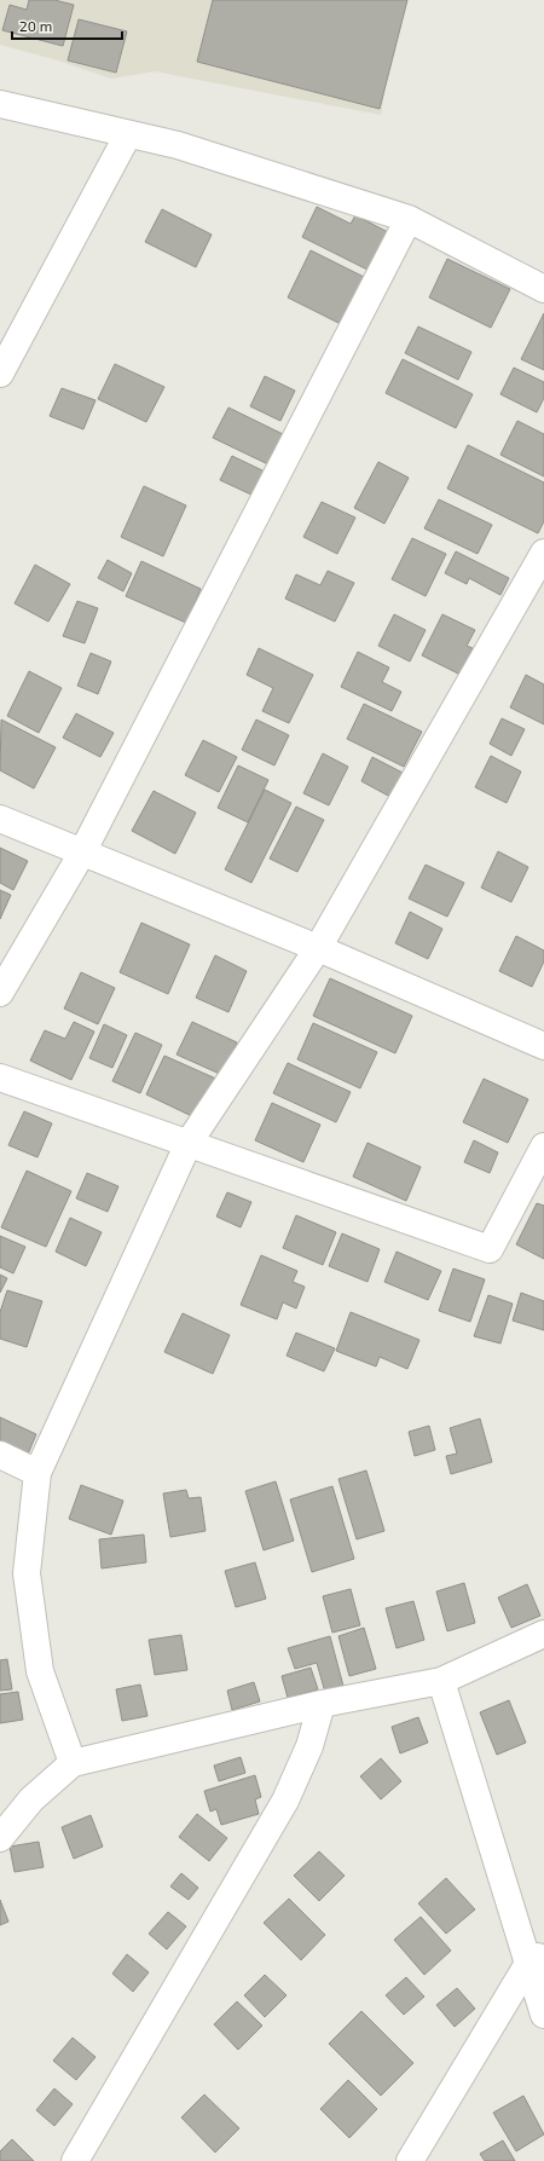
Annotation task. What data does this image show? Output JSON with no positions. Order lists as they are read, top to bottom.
{
  "scale_bar": "20 m"
}
